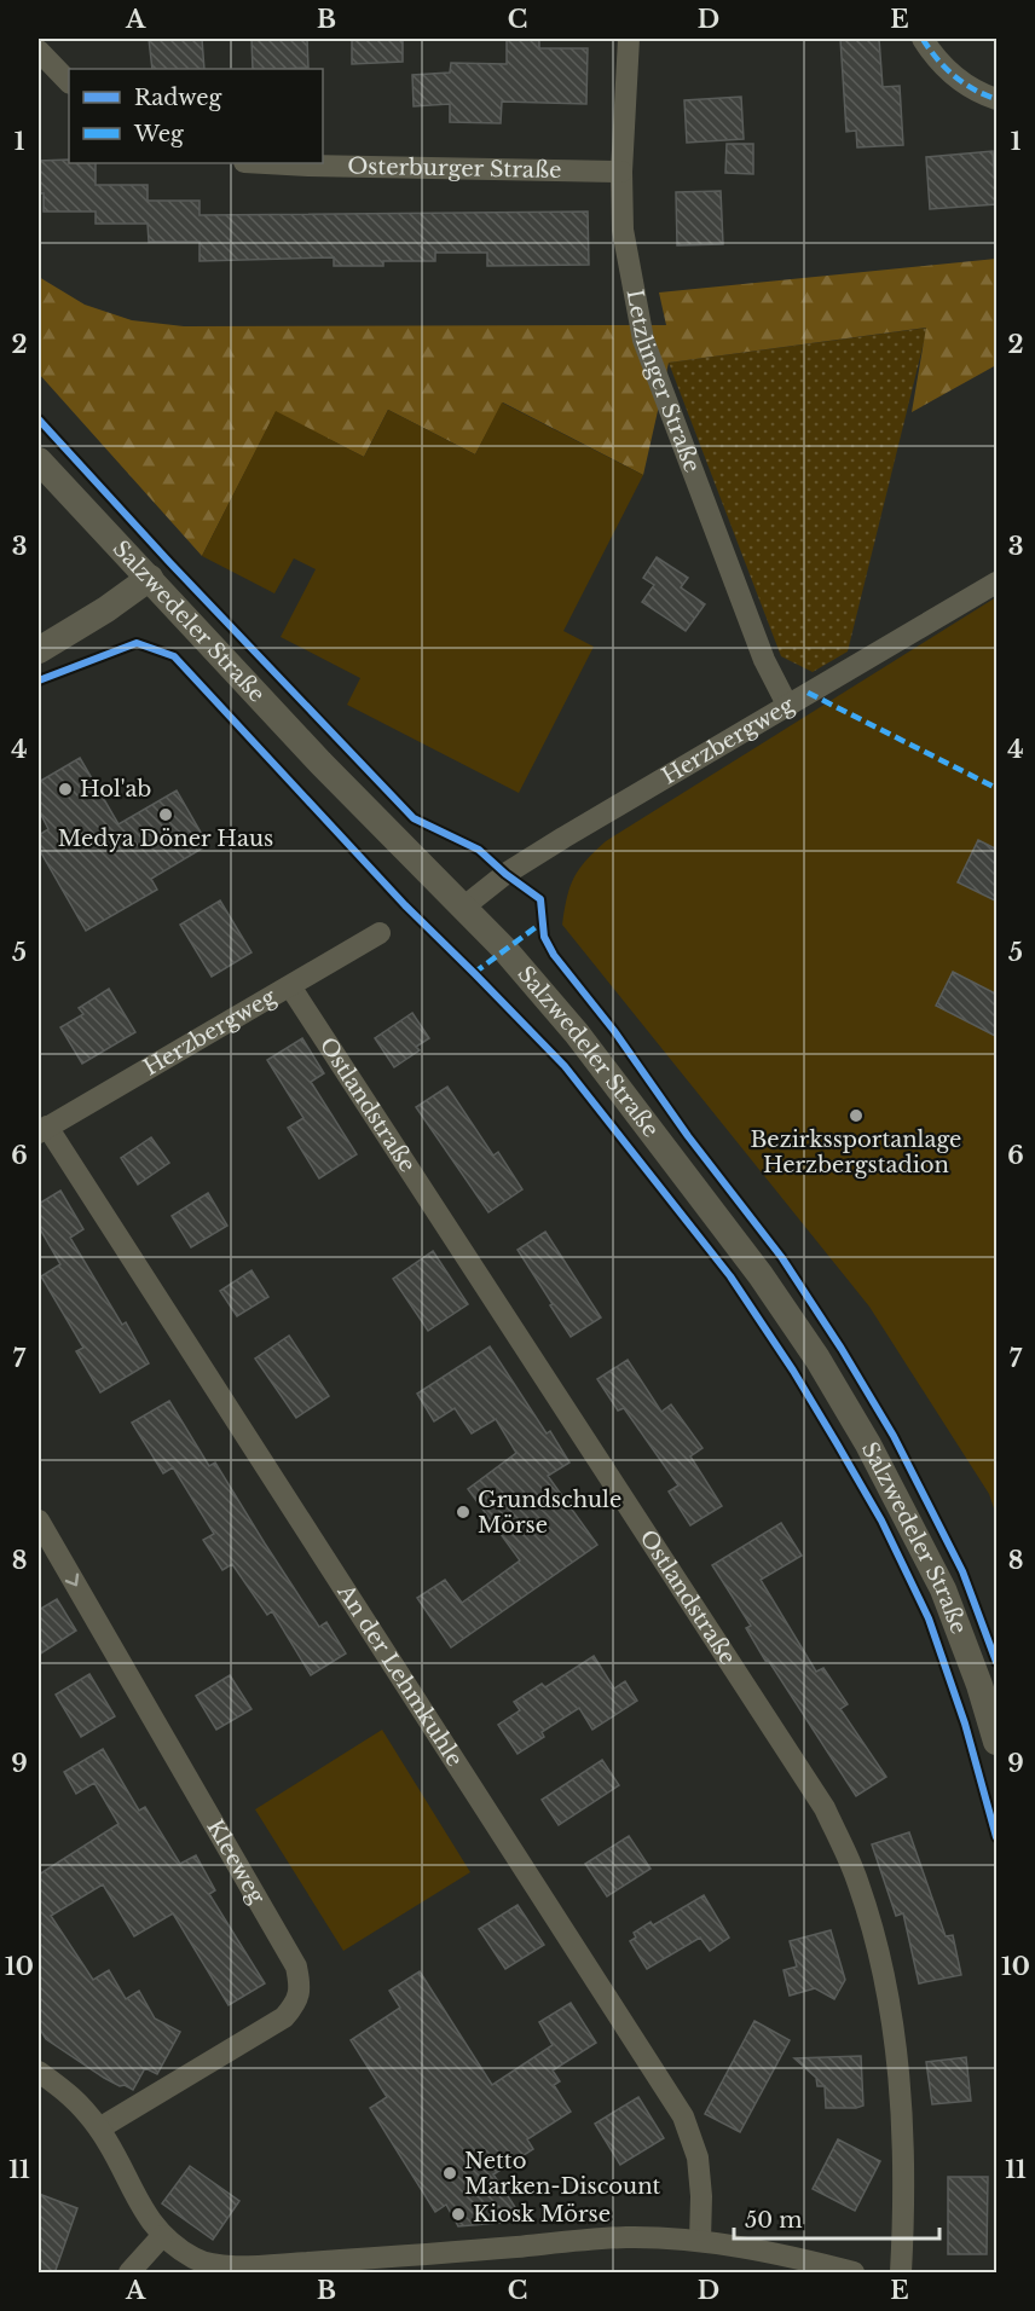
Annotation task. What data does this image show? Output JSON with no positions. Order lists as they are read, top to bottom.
{
  "streets": {
    "street": [
      "Osterburger Straße",
      "Letzlinger Straße",
      "Salzwedeler Straße",
      "Herzbergweg",
      "Ostlandstraße",
      "An der Lehmkuhle",
      "Kleeweg"
    ]
  },
  "crossings": [
    ["Osterburger Straße", "Letzlinger Straße"],
    ["Letzlinger Straße", "Herzbergweg"],
    ["Salzwedeler Straße", "Herzbergweg"],
    ["Herzbergweg", "Ostlandstraße"],
    ["Herzbergweg", "An der Lehmkuhle"]
  ],
  "places": [
    "Hol'ab",
    "Medya Döner Haus",
    "Bezirkssportanlage Herzbergstadion",
    "Grundschule Mörse",
    "Netto Marken-Discount",
    "Kiosk Mörse"
  ],
  "legend": ["Radweg", "Weg"],
  "scale_bar": "50 m",
  "grid": {
    "columns": [
      "A",
      "B",
      "C",
      "D",
      "E"
    ],
    "rows": [
      "1",
      "2",
      "3",
      "4",
      "5",
      "6",
      "7",
      "8",
      "9",
      "10",
      "11"
    ]
  }
}
